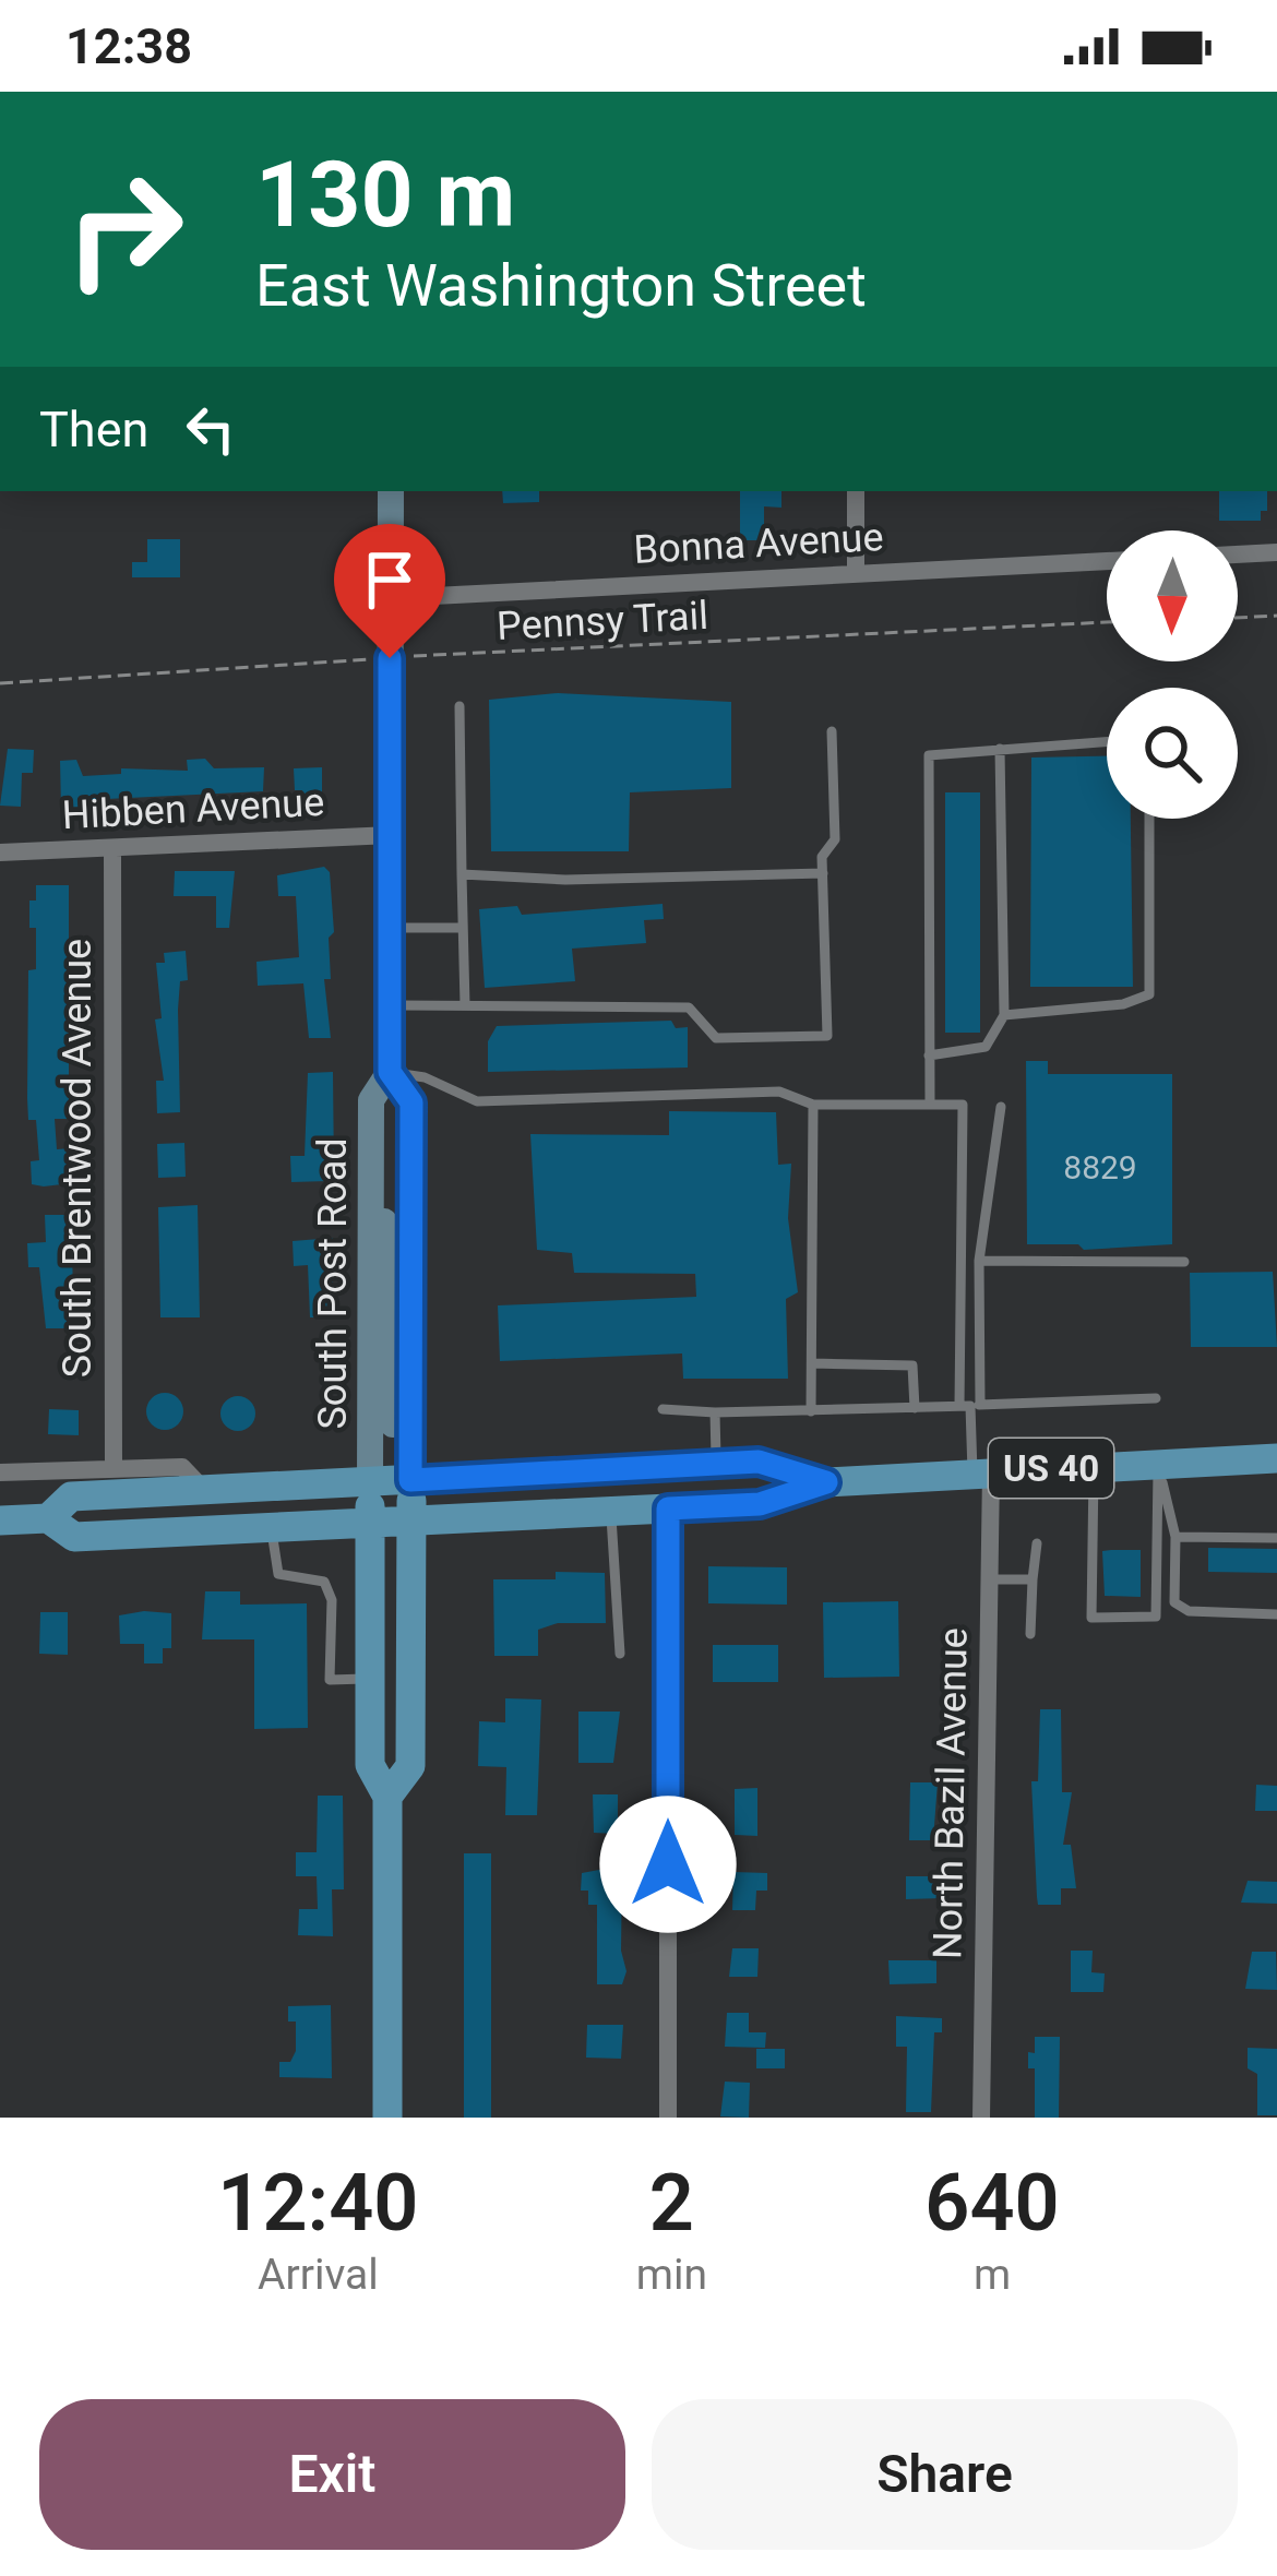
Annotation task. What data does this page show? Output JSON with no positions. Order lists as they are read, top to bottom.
{
  "streets": {
    "main road": ["South Post Road", "US 40"],
    "street": [
      "Bonna Avenue",
      "Hibben Avenue",
      "South Brentwood Avenue",
      "North Bazil Avenue"
    ],
    "path": ["Pennsy Trail"]
  },
  "crossings": [
    ["Bonna Avenue", "South Post Road"],
    ["Pennsy Trail", "South Post Road"],
    ["Hibben Avenue", "South Brentwood Avenue"],
    ["Hibben Avenue", "South Post Road"],
    ["South Post Road", "US 40"],
    ["US 40", "North Bazil Avenue"]
  ],
  "house_numbers": ["8829"],
  "north": "bottom",
  "page": {
    "status": "12:38",
    "turn": ["130 m", "East Washington Street"],
    "then": "Then",
    "eta": [
      "12:40",
      "Arrival",
      "2",
      "min",
      "640",
      "m"
    ],
    "buttons": ["Exit", "Share"]
  }
}
